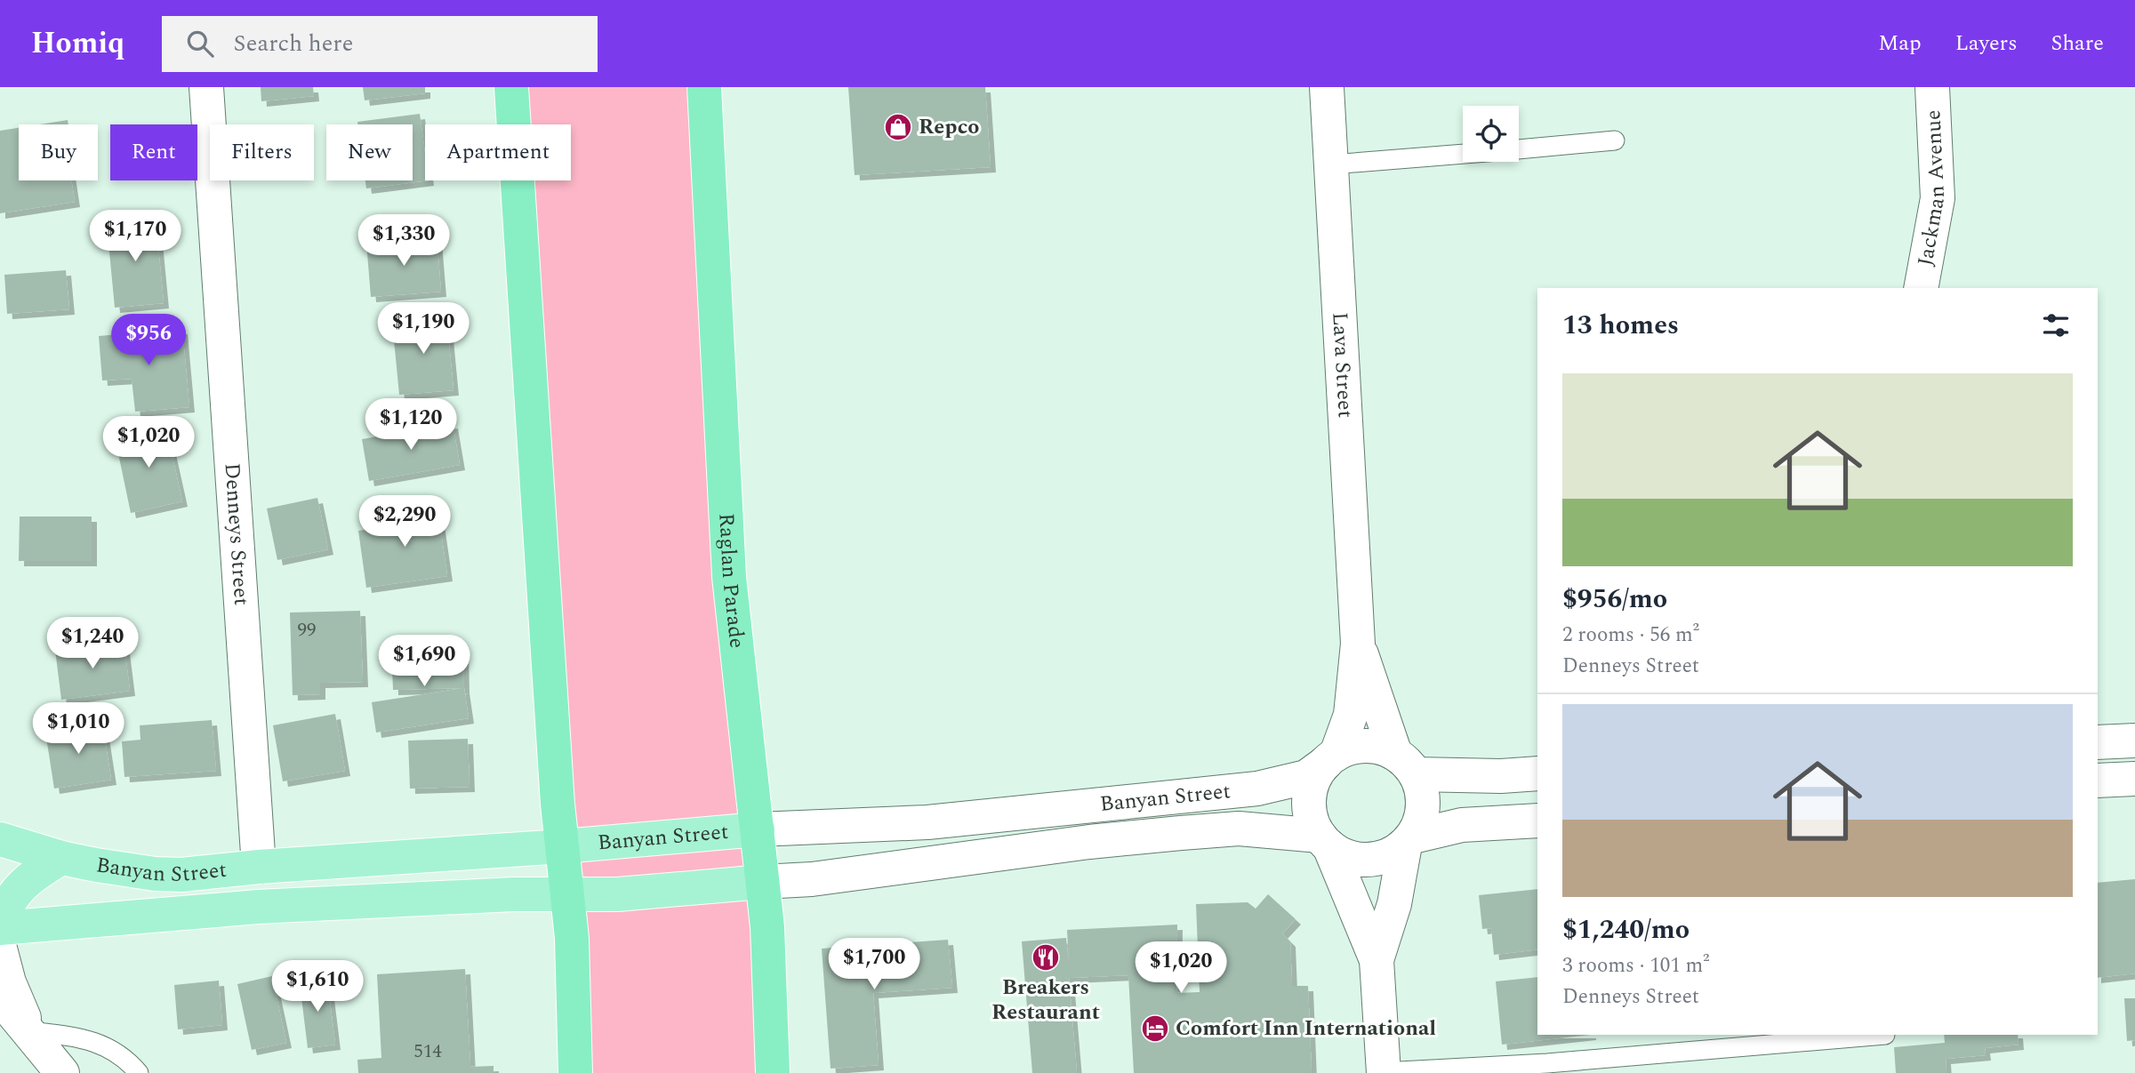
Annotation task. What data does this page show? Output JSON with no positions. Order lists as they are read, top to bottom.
{
  "streets": {
    "highway": ["Raglan Parade"],
    "main road": ["Denneys Street", "Banyan Street"],
    "street": ["Jackman Avenue", "Lava Street"]
  },
  "crossings": [
    ["Lava Street", "Banyan Street"],
    ["Denneys Street", "Banyan Street"],
    ["Raglan Parade", "Banyan Street"]
  ],
  "places": {
    "shop": ["Repco"],
    "restaurant": ["Breakers Restaurant"],
    "hotel": ["Comfort Inn International"]
  },
  "house_numbers": ["99", "514"],
  "page": {
    "header": "Homiq",
    "search": "Search here",
    "nav": ["Map", "Layers", "Share"],
    "chip": [
      "Buy",
      "Rent",
      "Filters",
      "New",
      "Apartment"
    ],
    "price": [
      "$1,170",
      "$1,330",
      "$1,190",
      "$956",
      "$1,120",
      "$1,020",
      "$2,290",
      "$1,240",
      "$1,690",
      "$1,010",
      "$1,700",
      "$1,020",
      "$1,610"
    ],
    "heading": "13 homes",
    "list": [
      {
        "name": "$956/mo",
        "note": "2 rooms · 56 m² · Denneys Street"
      },
      {
        "name": "$1,240/mo",
        "note": "3 rooms · 101 m² · Denneys Street"
      }
    ]
  }
}
